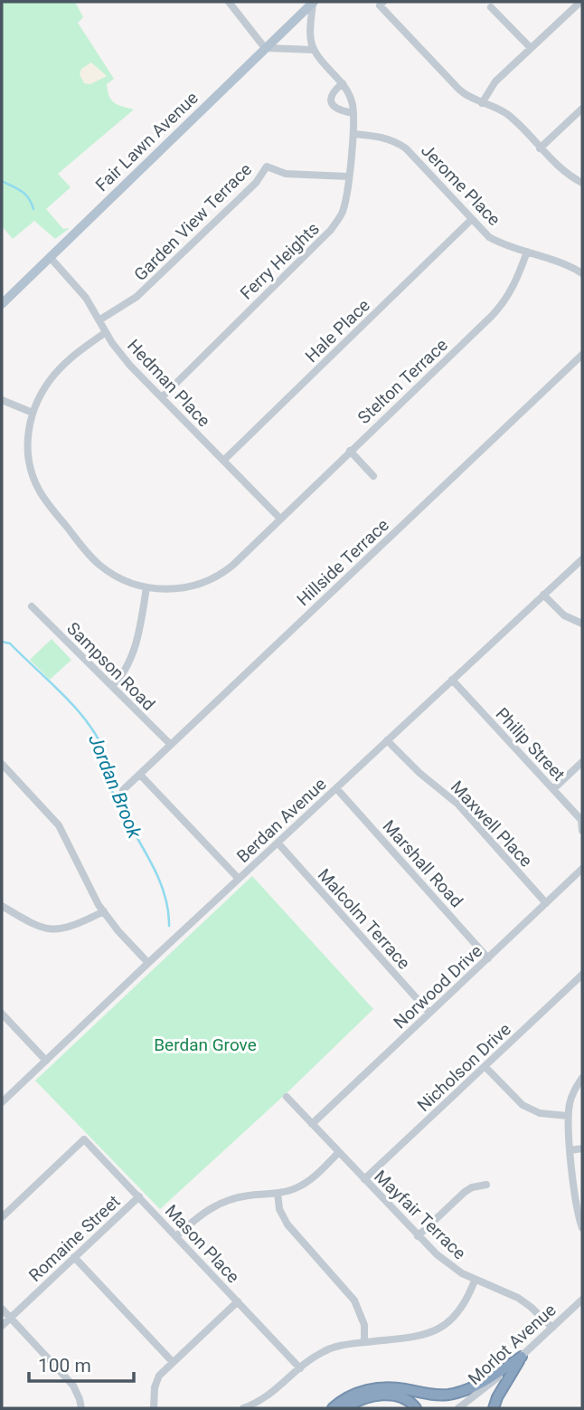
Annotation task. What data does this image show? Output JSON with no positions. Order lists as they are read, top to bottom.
{
  "streets": {
    "main road": ["Fair Lawn Avenue"],
    "street": [
      "Jerome Place",
      "Garden View Terrace",
      "Ferry Heights",
      "Hale Place",
      "Stelton Terrace",
      "Hedman Place",
      "Hillside Terrace",
      "Sampson Road",
      "Philip Street",
      "Berdan Avenue",
      "Maxwell Place",
      "Marshall Road",
      "Malcolm Terrace",
      "Norwood Drive",
      "Nicholson Drive",
      "Mayfair Terrace",
      "Romaine Street",
      "Mason Place",
      "Morlot Avenue"
    ]
  },
  "crossings": [
    ["Fair Lawn Avenue", "Hedman Place"],
    ["Jerome Place", "Ferry Heights"],
    ["Jerome Place", "Hale Place"],
    ["Jerome Place", "Stelton Terrace"],
    ["Garden View Terrace", "Ferry Heights"],
    ["Garden View Terrace", "Hedman Place"],
    ["Ferry Heights", "Hedman Place"],
    ["Hale Place", "Hedman Place"],
    ["Stelton Terrace", "Hedman Place"],
    ["Hillside Terrace", "Sampson Road"],
    ["Philip Street", "Berdan Avenue"],
    ["Berdan Avenue", "Maxwell Place"],
    ["Berdan Avenue", "Marshall Road"],
    ["Berdan Avenue", "Malcolm Terrace"],
    ["Maxwell Place", "Norwood Drive"],
    ["Marshall Road", "Norwood Drive"],
    ["Malcolm Terrace", "Norwood Drive"],
    ["Norwood Drive", "Mayfair Terrace"],
    ["Nicholson Drive", "Mayfair Terrace"],
    ["Mayfair Terrace", "Morlot Avenue"],
    ["Romaine Street", "Mason Place"]
  ],
  "water": ["Jordan Brook"],
  "parks": ["Berdan Grove"],
  "scale_bar": "100 m"
}
